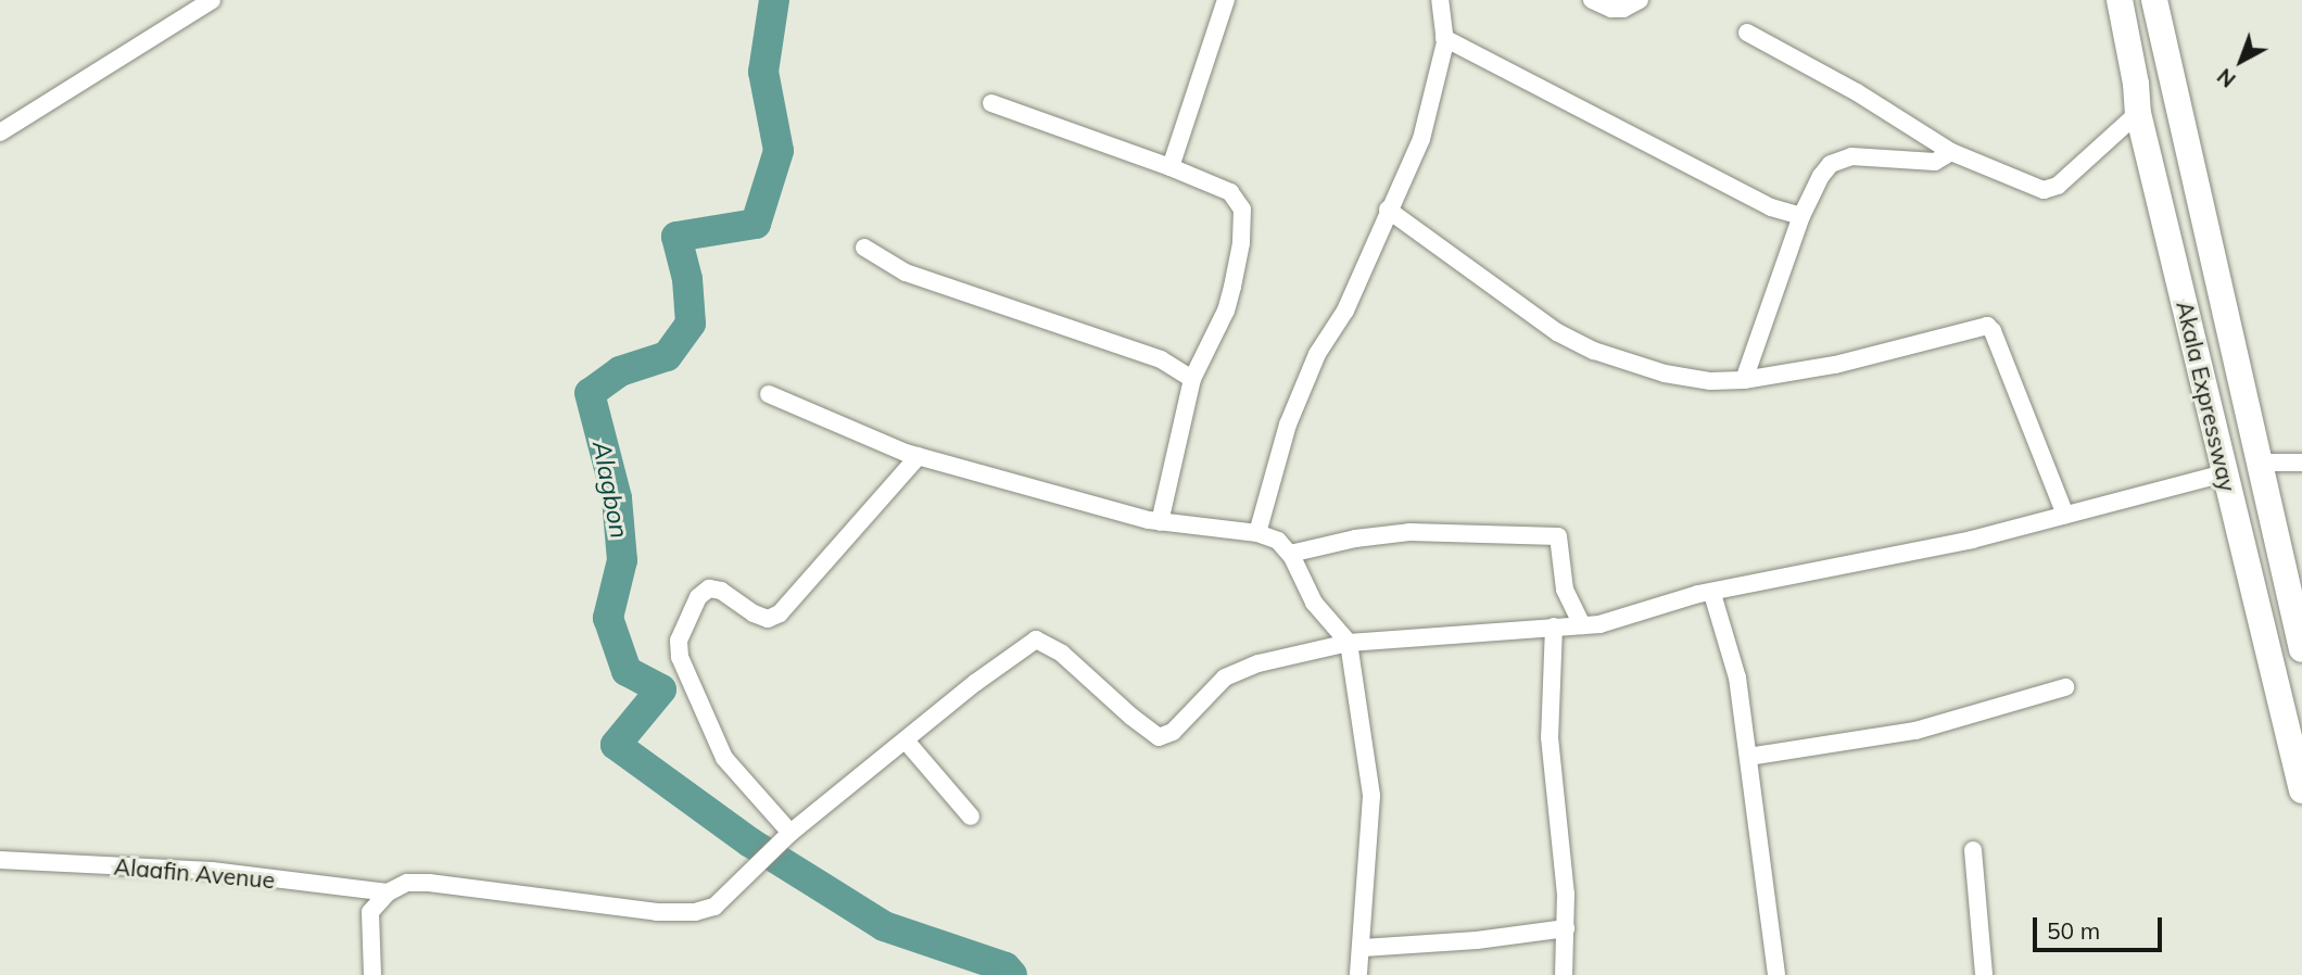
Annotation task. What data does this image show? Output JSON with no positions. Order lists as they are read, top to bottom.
{
  "streets": {
    "main road": ["Akala Expressway"],
    "street": ["Alaafin Avenue"]
  },
  "water": ["Alagbon"],
  "scale_bar": "50 m",
  "north": "bottom left"
}
